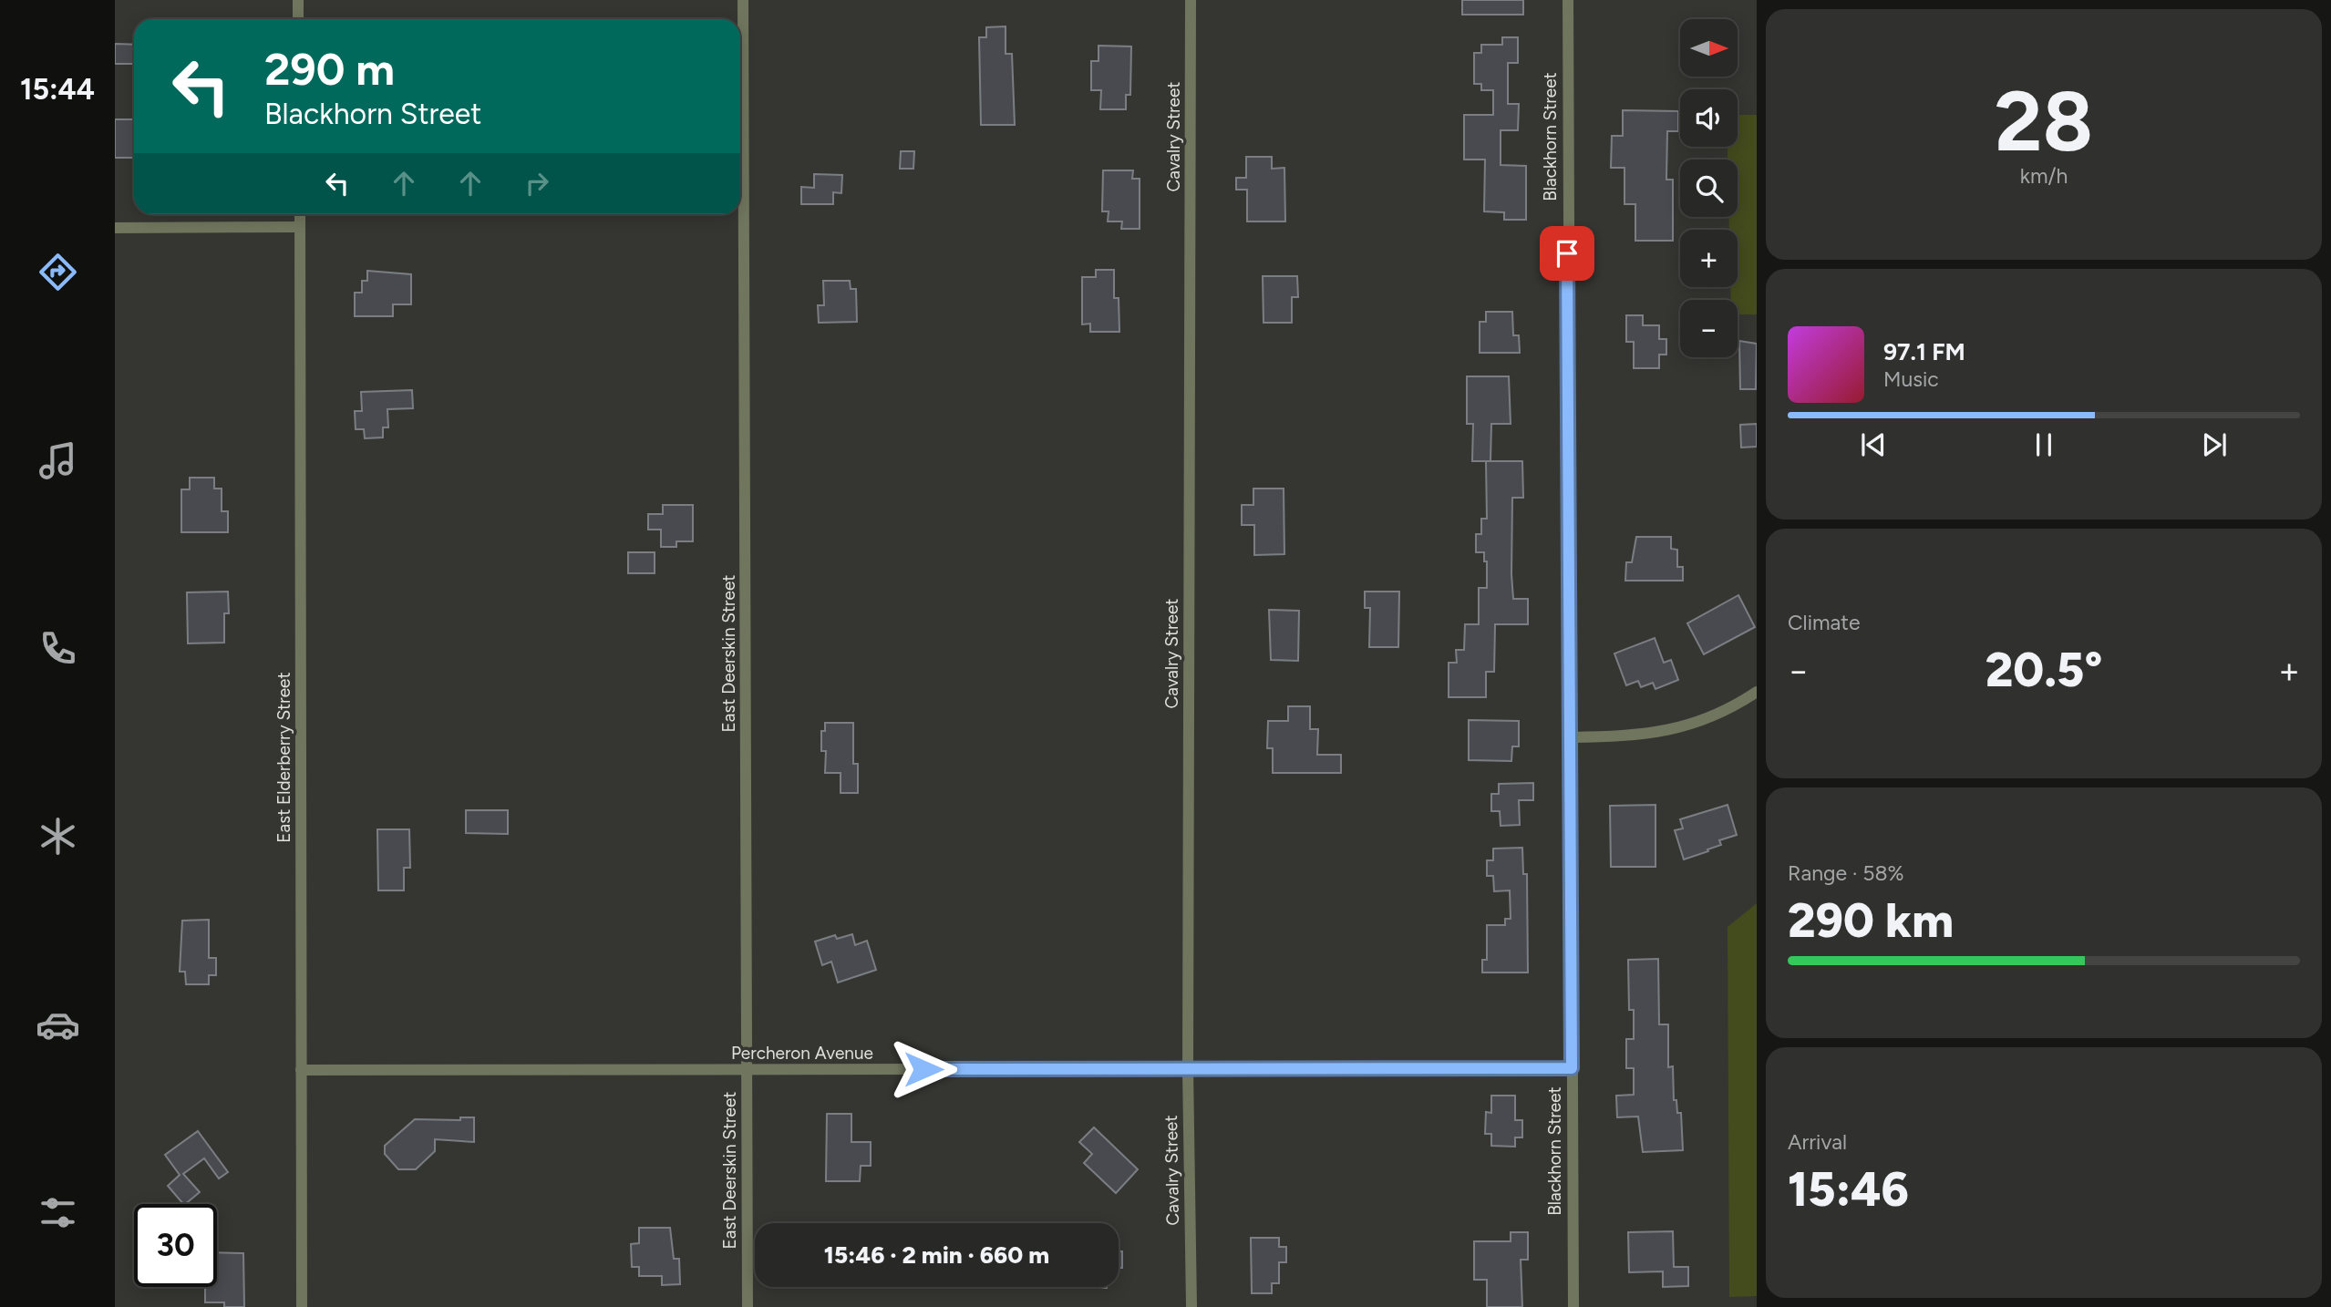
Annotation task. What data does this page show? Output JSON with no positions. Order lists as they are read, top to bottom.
{
  "streets": {
    "street": [
      "Cavalry Street",
      "Blackhorn Street",
      "East Deerskin Street",
      "East Elderberry Street",
      "Percheron Avenue"
    ]
  },
  "crossings": [
    ["Cavalry Street", "Percheron Avenue"],
    ["Blackhorn Street", "Percheron Avenue"],
    ["East Deerskin Street", "Percheron Avenue"],
    ["East Elderberry Street", "Percheron Avenue"]
  ],
  "north": "right",
  "page": {
    "tabs": "15:44",
    "tile": [
      ["28", "km/h"],
      "Climate",
      ["Range · 58%", "290 km"],
      ["Arrival", "15:46"]
    ],
    "map_buttons": ["+", "−"],
    "turn": ["290 m", "Blackhorn Street"],
    "song": ["97.1 FM", "Music"],
    "heat": ["−", "20.5°", "+"],
    "limit": "30",
    "trip": "15:46 · 2 min · 660 m"
  }
}
